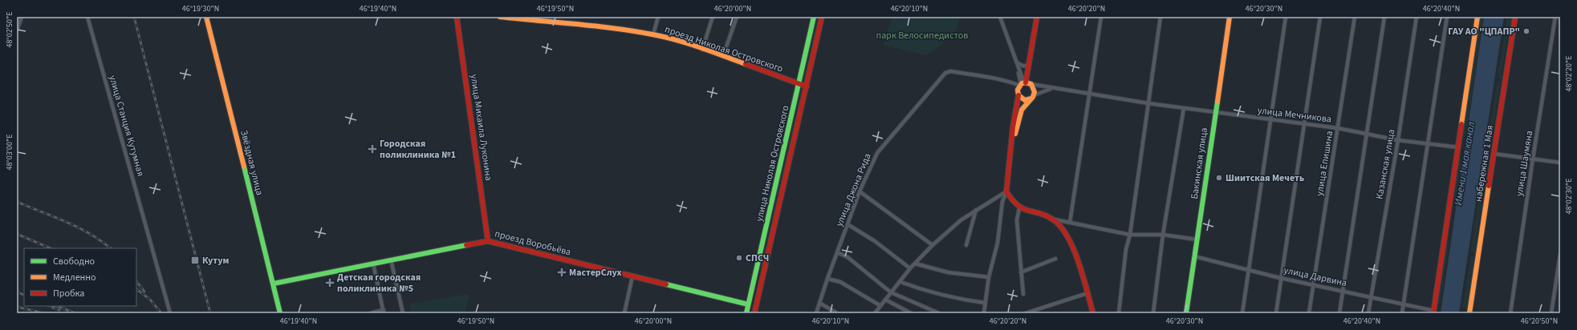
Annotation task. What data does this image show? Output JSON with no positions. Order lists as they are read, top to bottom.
{
  "streets": {
    "main road": [
      "проезд Николая Островского",
      "улица Михаила Луконина",
      "Звёздная улица",
      "улица Николая Островского",
      "Бакинская улица",
      "набережная 1 Мая",
      "проезд Воробьёва"
    ],
    "street": [
      "улица Мечникова",
      "улица Станция Кутумная",
      "улица Епишина",
      "улица Шаумяна",
      "Казанская улица",
      "улица Джона Рида",
      "улица Дарвина"
    ]
  },
  "crossings": [
    ["проезд Николая Островского", "улица Николая Островского"],
    ["улица Мечникова", "Бакинская улица"],
    ["улица Мечникова", "улица Епишина"],
    ["улица Мечникова", "Казанская улица"],
    ["улица Мечникова", "улица Джона Рида"],
    ["улица Михаила Луконина", "проезд Воробьёва"],
    ["Звёздная улица", "проезд Воробьёва"],
    ["улица Николая Островского", "проезд Воробьёва"],
    ["Бакинская улица", "улица Дарвина"],
    ["улица Епишина", "улица Дарвина"],
    ["Казанская улица", "улица Дарвина"]
  ],
  "water": ["Имени 1 мая канал"],
  "parks": ["парк Велосипедистов"],
  "places": {
    "other": ["ГАУ АО \"ЦПАПР\"", "Шиитская Мечеть", "СПСЧ"],
    "health": ["Городская поликлиника №1", "МастерСлух", "Детская городская поликлиника №5"],
    "transit": ["Кутум"]
  },
  "legend": ["Свободно", "Медленно", "Пробка"],
  "coordinates": [
    "46°19'30\"N",
    "46°19'40\"N",
    "46°19'50\"N",
    "46°20'00\"N",
    "46°20'10\"N",
    "46°20'20\"N",
    "46°20'30\"N",
    "46°20'40\"N",
    "48°02'50\"E",
    "48°02'20\"E",
    "48°03'00\"E",
    "48°02'30\"E",
    "46°20'50\"N"
  ]
}
